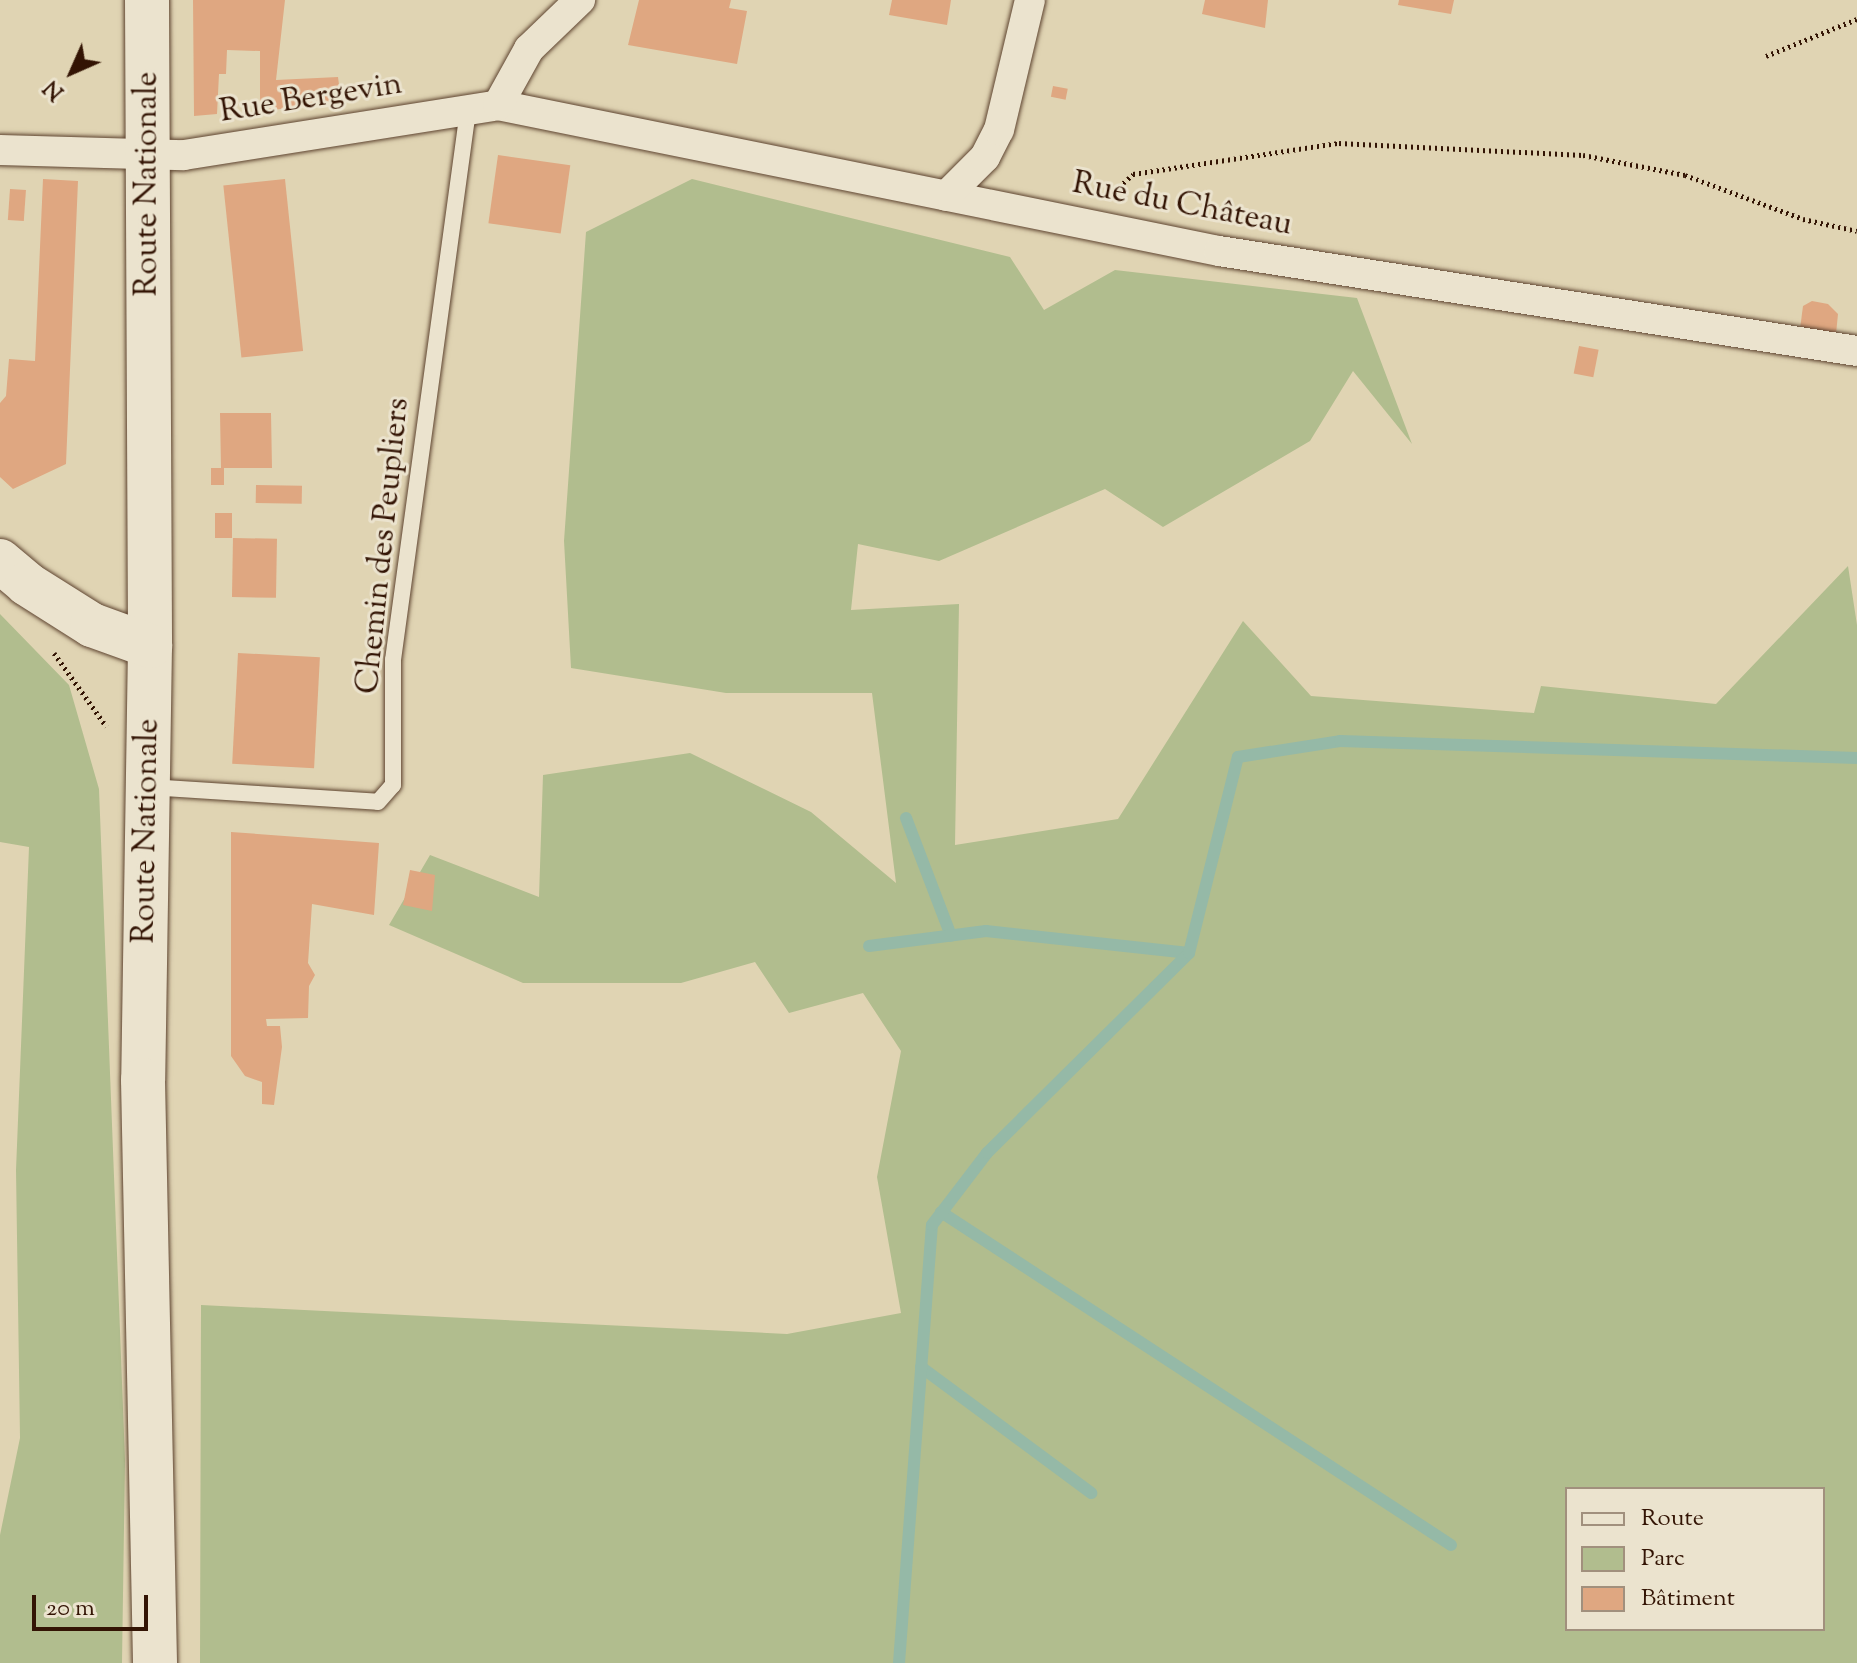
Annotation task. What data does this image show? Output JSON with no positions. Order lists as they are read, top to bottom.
{
  "streets": {
    "main road": ["Route Nationale"],
    "street": ["Rue Bergevin", "Rue du Château"],
    "lane": ["Chemin des Peupliers"]
  },
  "crossings": [
    ["Rue Bergevin", "Route Nationale"],
    ["Rue Bergevin", "Rue du Château"],
    ["Rue Bergevin", "Chemin des Peupliers"],
    ["Route Nationale", "Chemin des Peupliers"],
    ["Rue du Château", "Chemin des Peupliers"]
  ],
  "legend": ["Route", "Parc", "Bâtiment"],
  "scale_bar": "20 m",
  "north": "bottom left"
}
